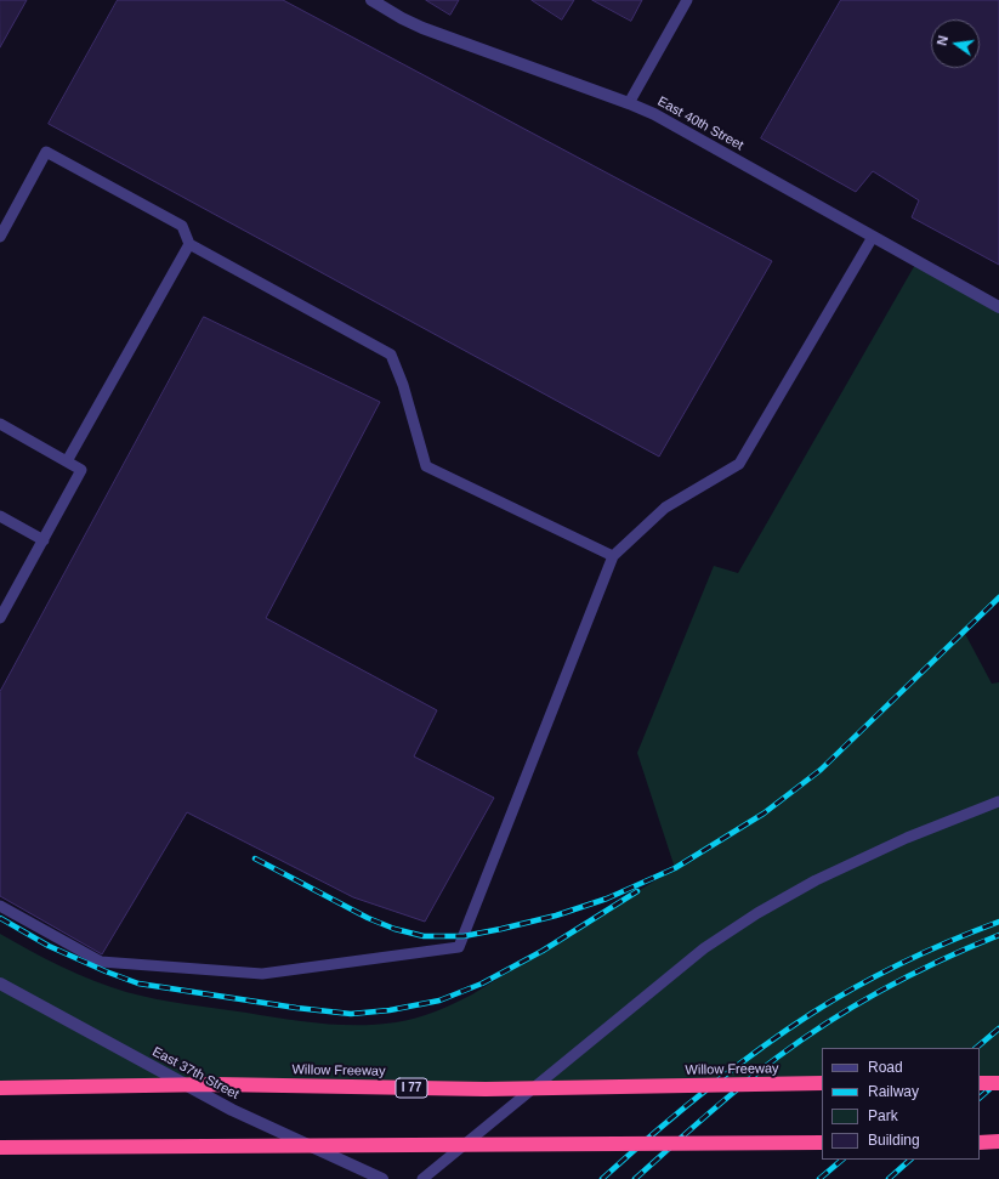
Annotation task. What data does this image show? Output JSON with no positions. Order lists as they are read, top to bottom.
{
  "streets": {
    "highway": ["Willow Freeway", "I 77"],
    "street": ["East 40th Street", "East 37th Street"]
  },
  "legend": [
    "Road",
    "Railway",
    "Park",
    "Building"
  ],
  "north": "left"
}
